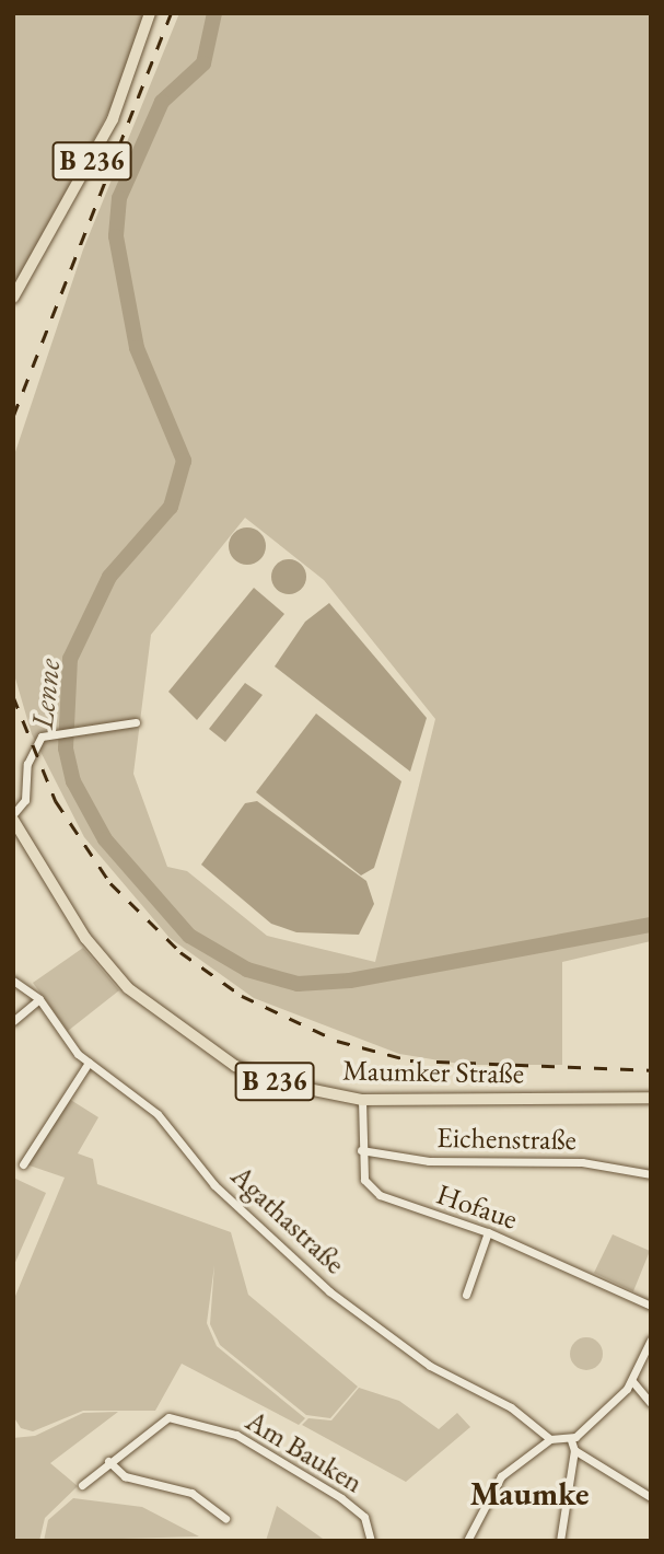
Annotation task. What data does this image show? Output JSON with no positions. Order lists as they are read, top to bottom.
{
  "streets": {
    "main road": ["B 236", "Maumker Straße"],
    "street": [
      "Eichenstraße",
      "Hofaue",
      "Agathastraße",
      "Am Bauken"
    ]
  },
  "crossings": [
    ["Maumker Straße", "Hofaue"],
    ["Eichenstraße", "Hofaue"]
  ],
  "districts": ["Maumke"],
  "water": ["Lenne"]
}
